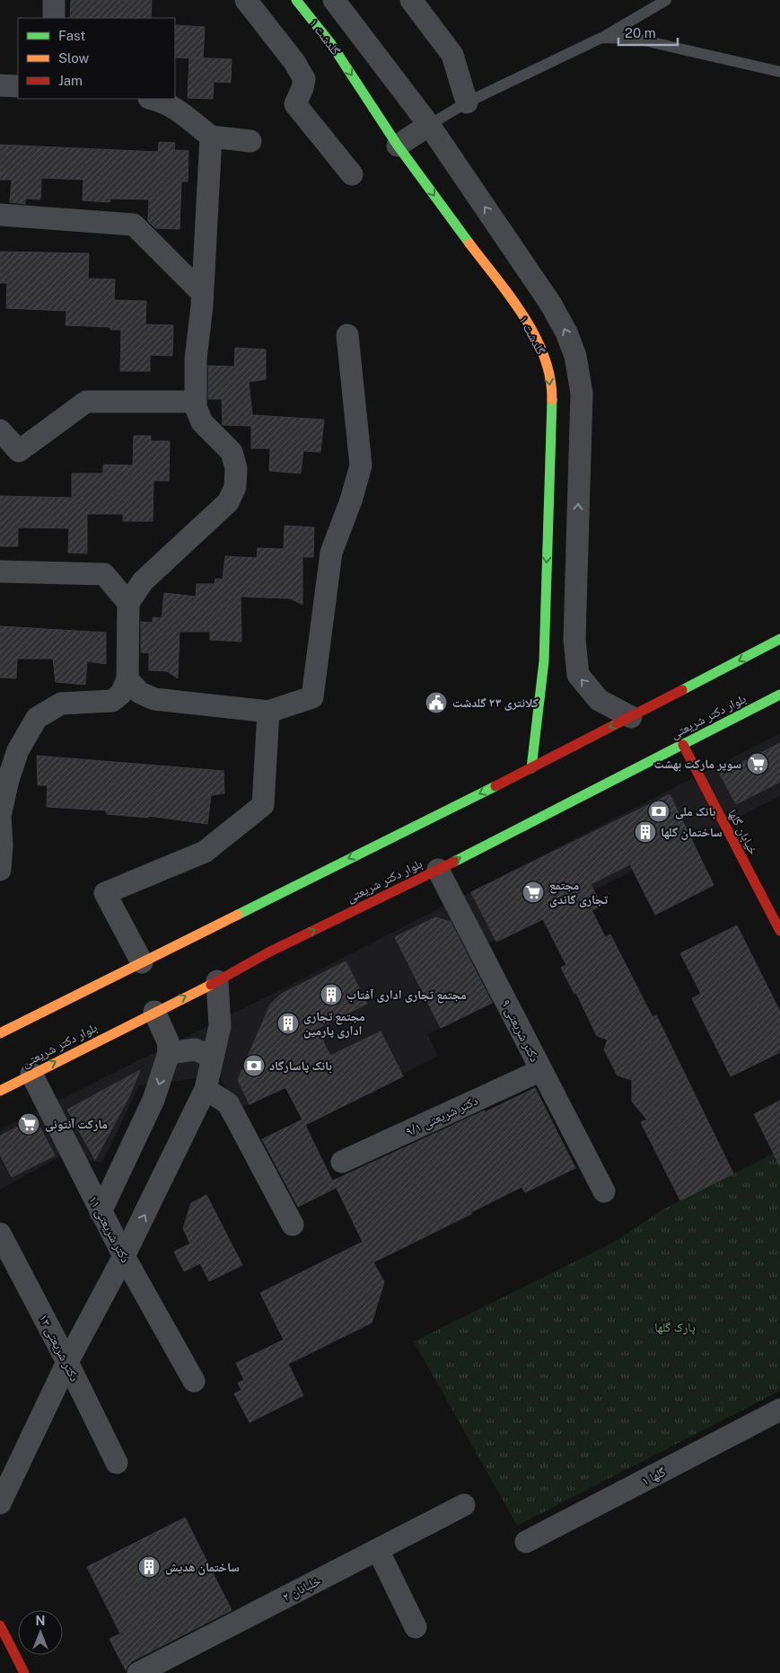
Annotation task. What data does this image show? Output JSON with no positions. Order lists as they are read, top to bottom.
{
  "streets": {
    "main road": ["گلدشت ۱", "بلوار دکتر شریعتی", "خیابان گلها"],
    "street": [
      "دکتر شریعتی ۹",
      "دکتر شریعتی ۹/۱",
      "۱۱ دکتر شریعتی",
      "۱۳ دکتر شریعتی",
      "۱ گلها",
      "۲ خلبانان"
    ]
  },
  "crossings": [
    ["بلوار دکتر شریعتی", "خیابان گلها"],
    ["بلوار دکتر شریعتی", "دکتر شریعتی ۹"],
    ["بلوار دکتر شریعتی", "۱۱ دکتر شریعتی"],
    ["دکتر شریعتی ۹", "دکتر شریعتی ۹/۱"]
  ],
  "one_way": ["گلدشت ۱"],
  "parks": ["پارک گلها"],
  "places": {
    "public building": ["کلانتری ۲۳ گلدشت"],
    "supermarket": ["سوپر مارکت بهشت", "مجتمع تجاری گاندی", "مارکت آنتونی"],
    "bank": ["بانک ملی", "بانک پاسارگاد"],
    "building": [
      "ساختمان گلها",
      "مجتمع تجاری اداری آفتاب",
      "مجتمع تجاری اداری پارمین",
      "ساختمان هدیش"
    ]
  },
  "legend": ["Fast", "Slow", "Jam"],
  "scale_bar": "20 m",
  "north": "top"
}
